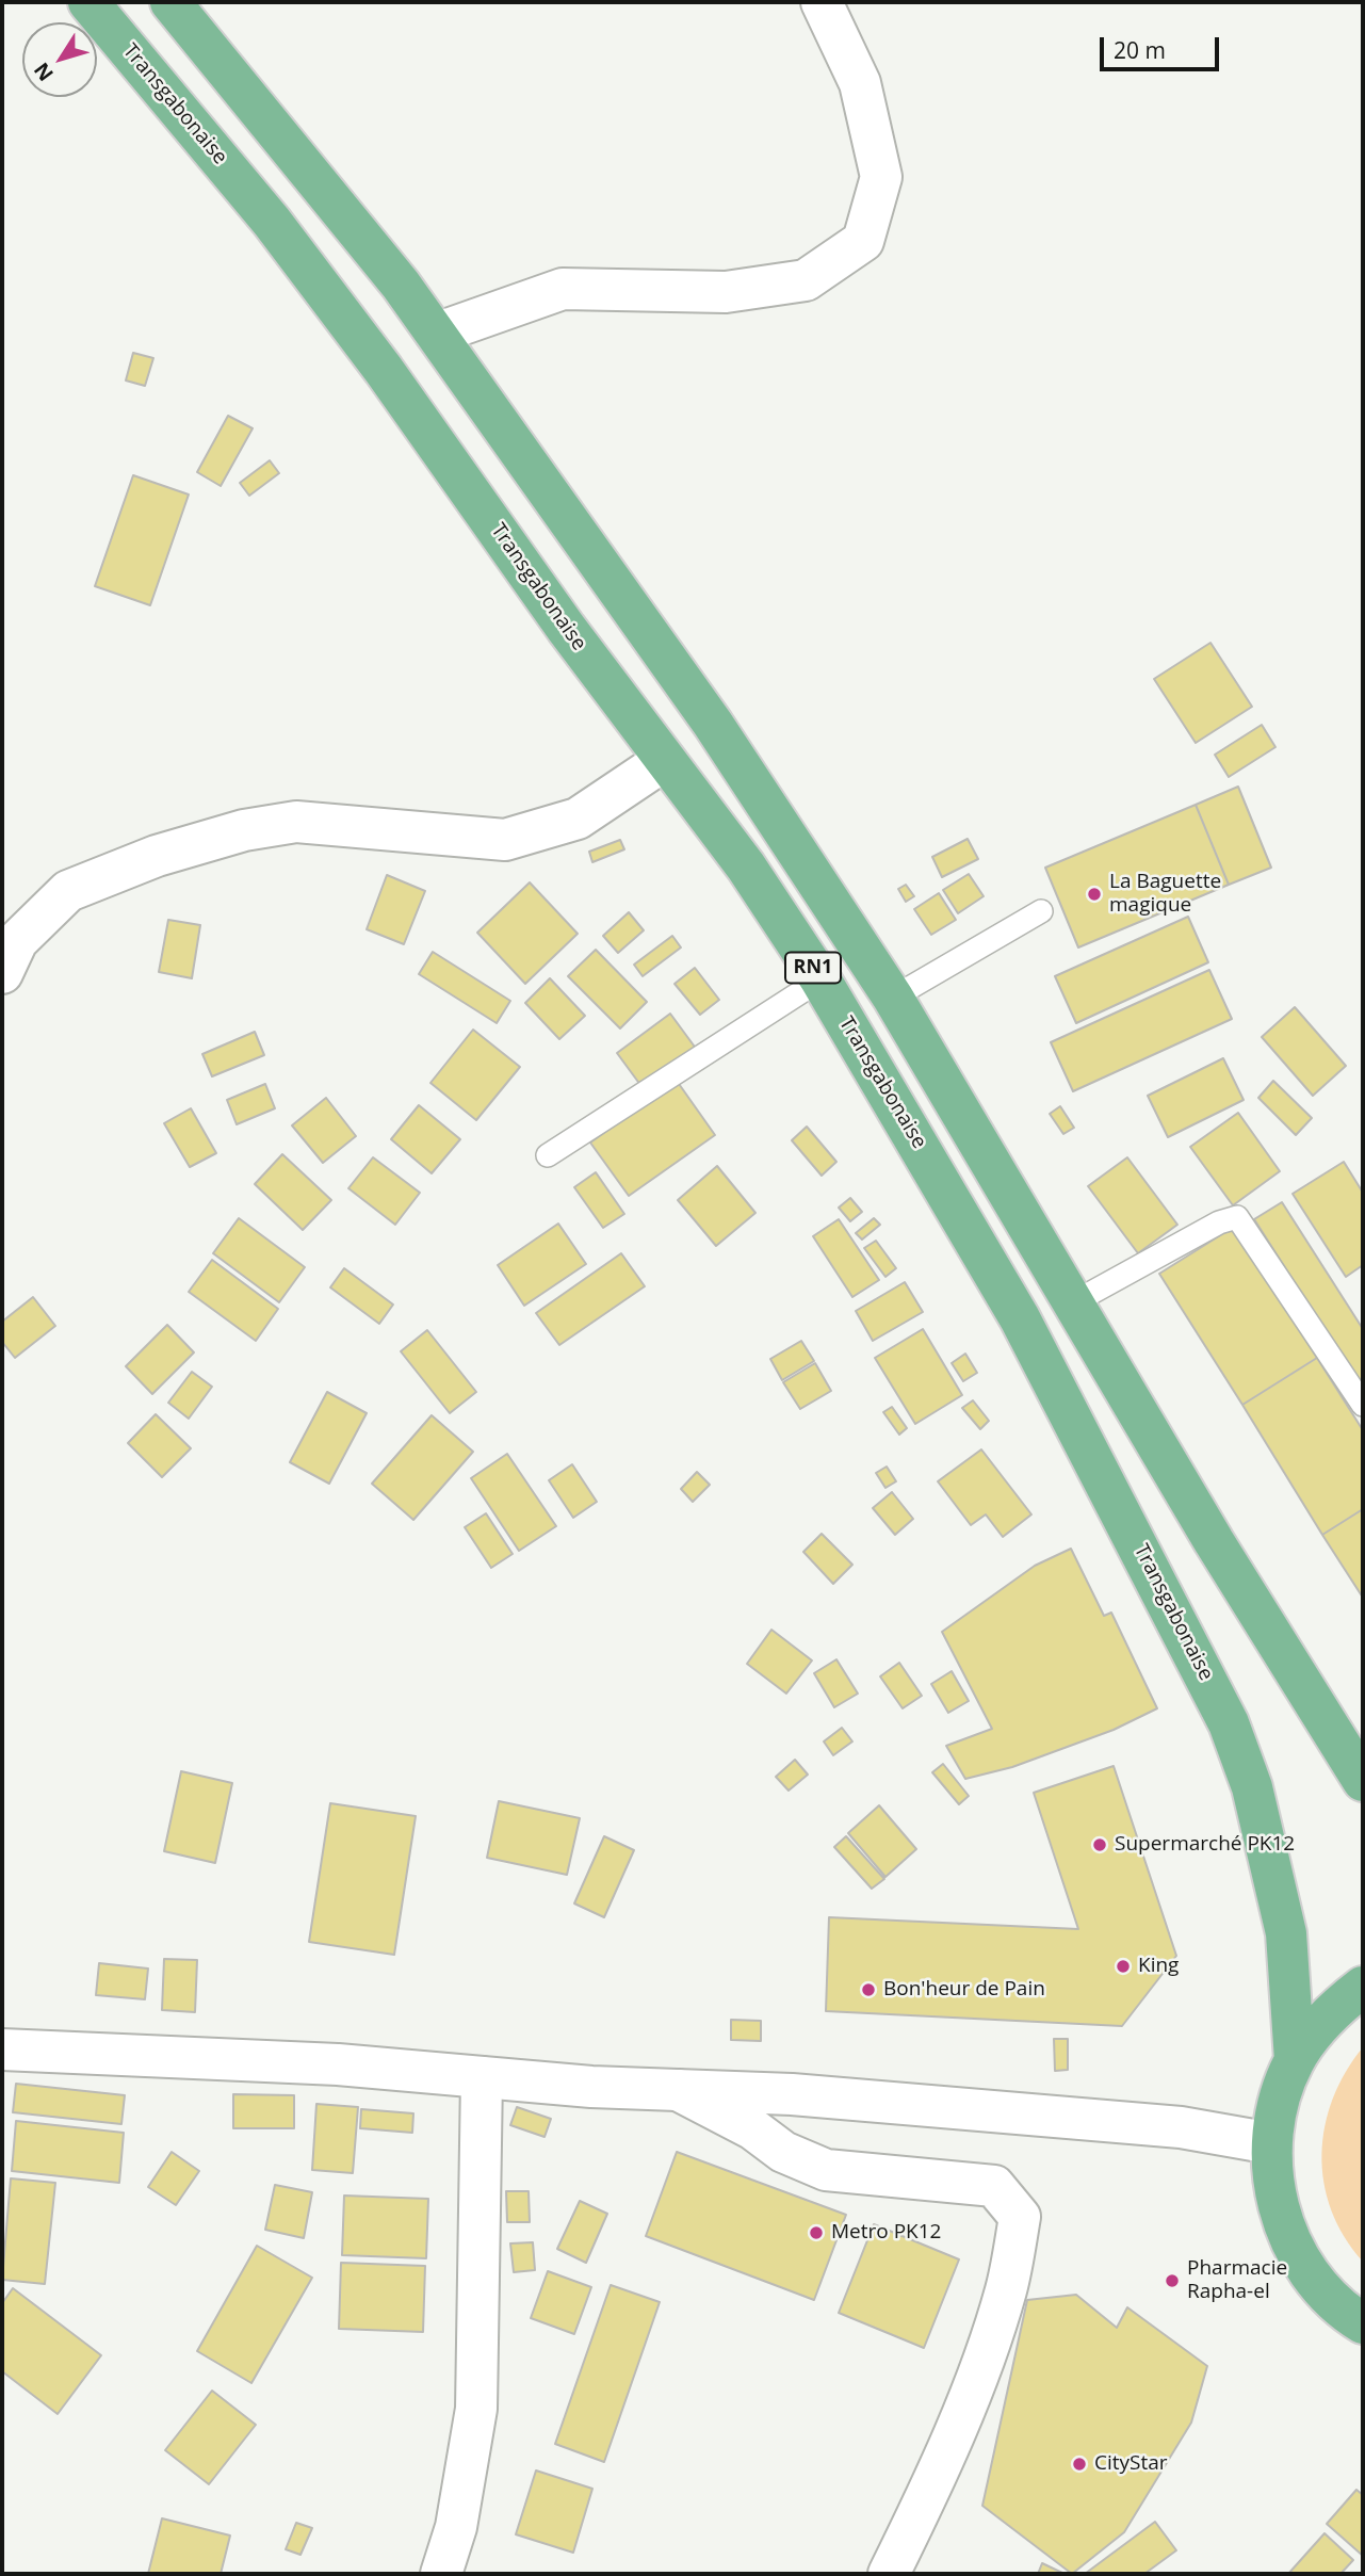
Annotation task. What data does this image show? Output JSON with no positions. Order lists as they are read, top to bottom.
{
  "streets": {
    "highway": ["Transgabonaise", "RN1"]
  },
  "places": [
    "La Baguette magique",
    "Supermarché PK12",
    "King",
    "Bon'heur de Pain",
    "Metro PK12",
    "Pharmacie Rapha-el",
    "CityStar"
  ],
  "scale_bar": "20 m",
  "north": "bottom left"
}
